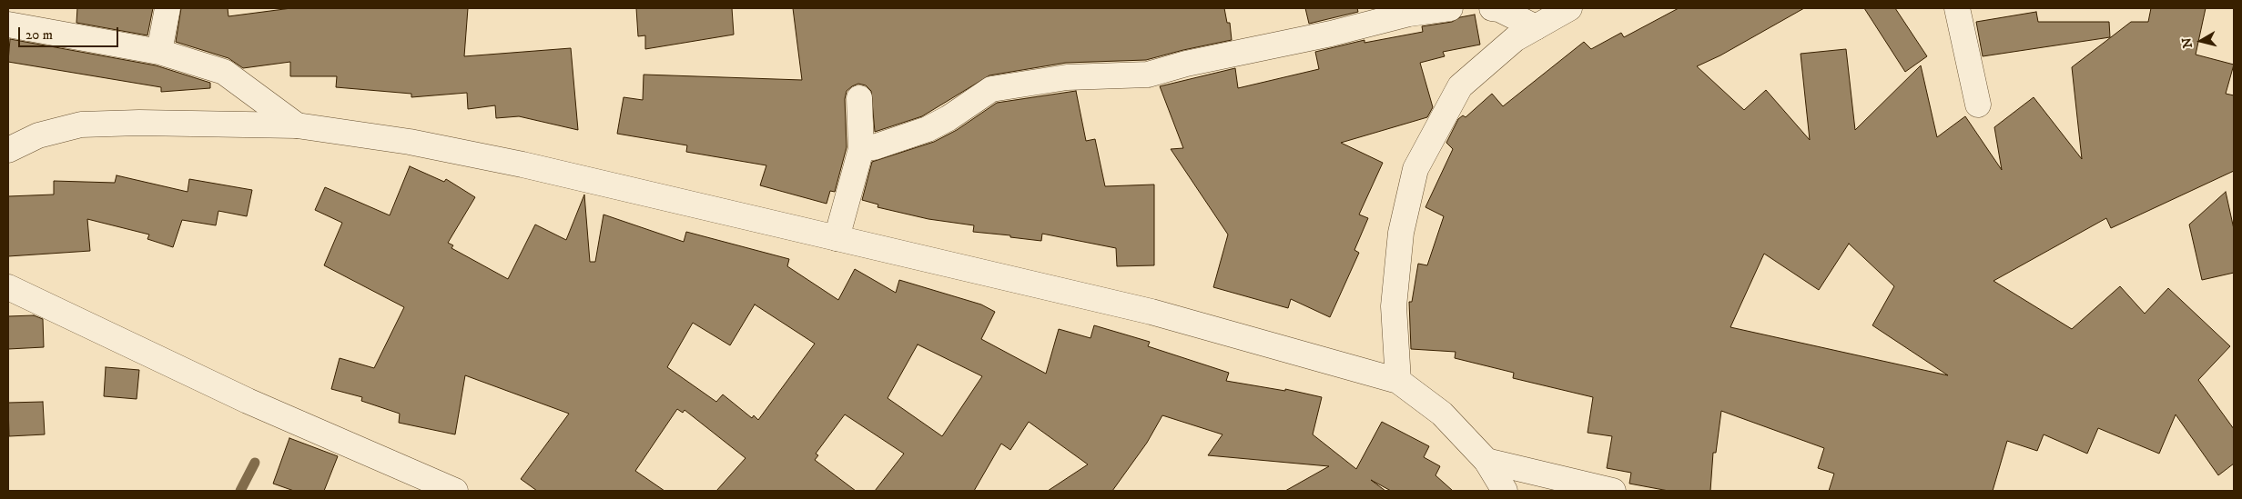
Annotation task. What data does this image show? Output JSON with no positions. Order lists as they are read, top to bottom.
{
  "scale_bar": "20 m",
  "north": "left"
}
